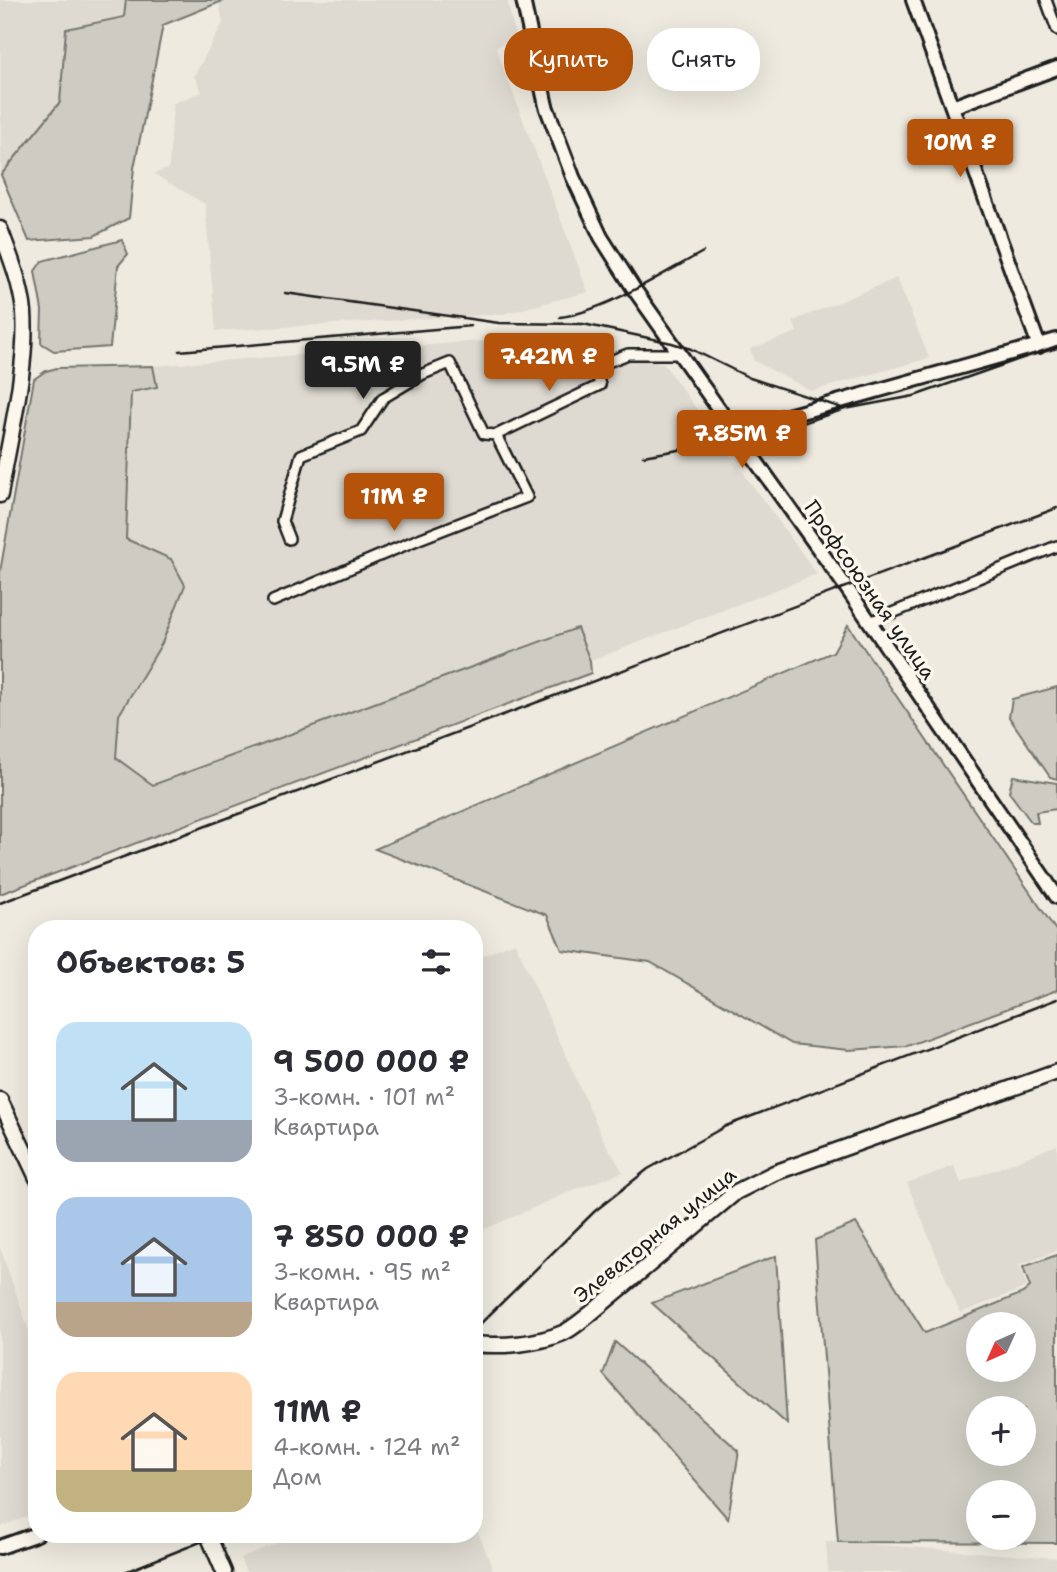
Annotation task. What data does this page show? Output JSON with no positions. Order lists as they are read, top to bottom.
{
  "streets": {
    "main road": ["Профсоюзная улица", "Элеваторная улица"]
  },
  "north": "bottom left",
  "page": {
    "chip": ["Купить", "Снять"],
    "price": [
      "10M ₽",
      "7.42M ₽",
      "9.5M ₽",
      "7.85M ₽",
      "11M ₽"
    ],
    "heading": "Объектов: 5",
    "list": [
      {
        "name": "9 500 000 ₽",
        "note": "3-комн. · 101 m² · Квартира"
      },
      {
        "name": "7 850 000 ₽",
        "note": "3-комн. · 95 m² · Квартира"
      },
      {
        "name": "11M ₽",
        "note": "4-комн. · 124 m² · Дом"
      }
    ],
    "map_buttons": ["+", "−"]
  }
}
